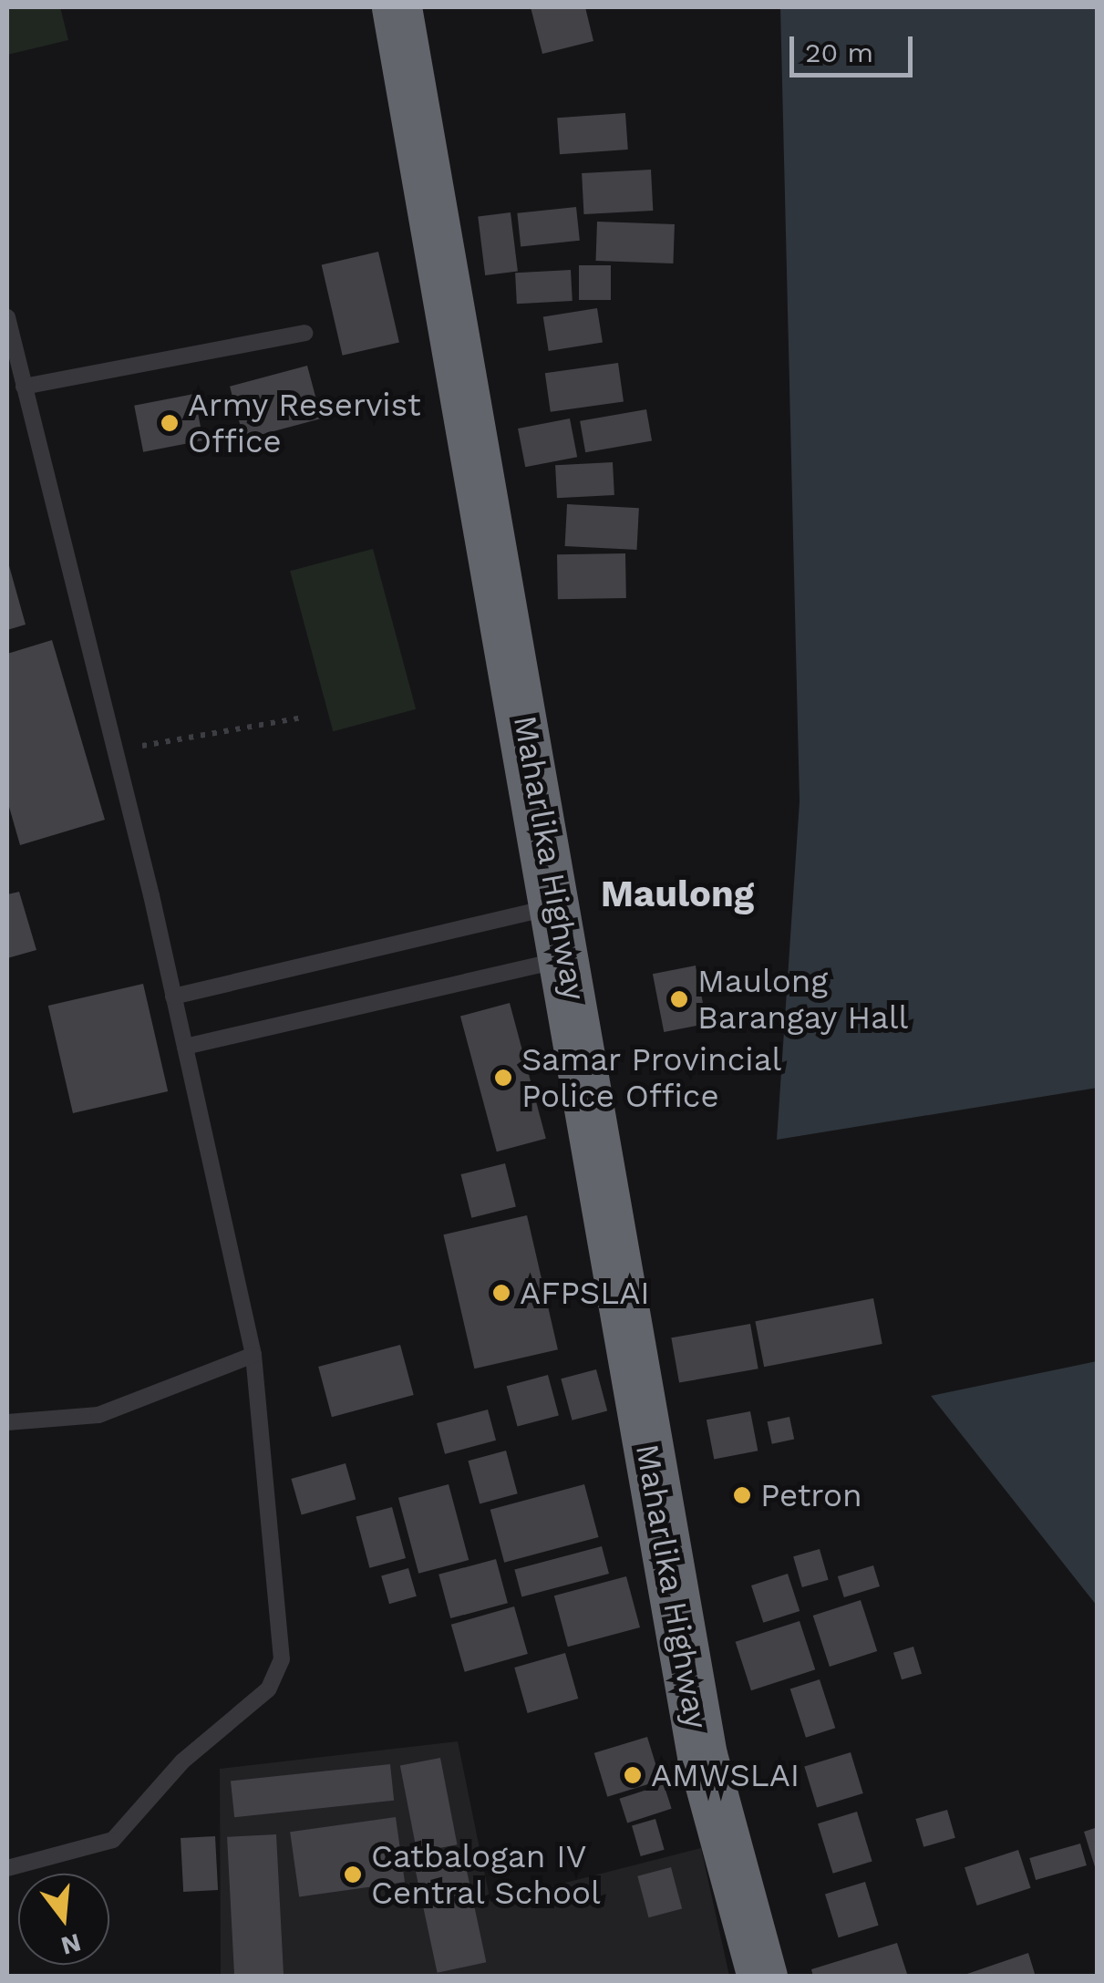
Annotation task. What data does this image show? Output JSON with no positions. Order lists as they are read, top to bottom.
{
  "streets": {
    "highway": ["Maharlika Highway"]
  },
  "districts": ["Maulong"],
  "places": [
    "Army Reservist Office",
    "Maulong Barangay Hall",
    "Samar Provincial Police Office",
    "AFPSLAI",
    "Petron",
    "AMWSLAI",
    "Catbalogan IV Central School"
  ],
  "scale_bar": "20 m",
  "north": "bottom"
}
